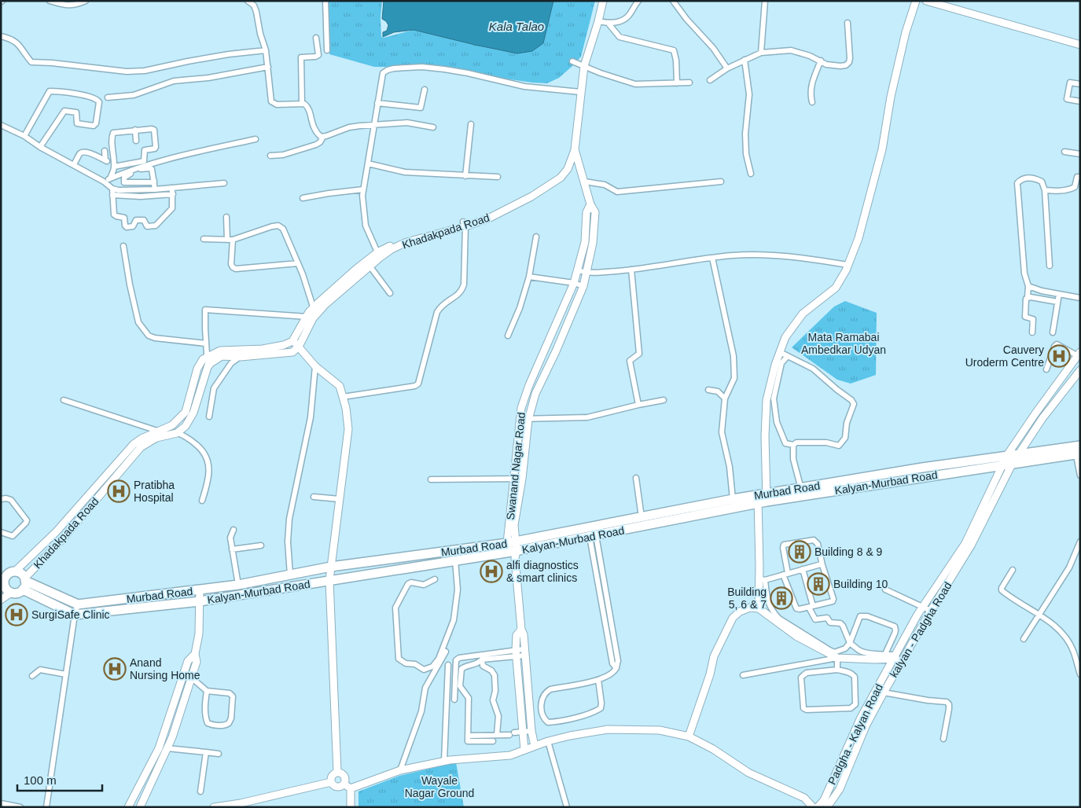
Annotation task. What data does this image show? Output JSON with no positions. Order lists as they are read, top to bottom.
{
  "streets": {
    "highway": ["Kalyan-Murbad Road", "Murbad Road"],
    "street": [
      "Khadakpada Road",
      "Swanand Nagar Road",
      "kalyan - Padgha Road",
      "Padgha - Kalyan Road"
    ]
  },
  "crossings": [
    ["Swanand Nagar Road", "Kalyan-Murbad Road"],
    ["Swanand Nagar Road", "Murbad Road"],
    ["Kalyan-Murbad Road", "Murbad Road"],
    ["Kalyan-Murbad Road", "kalyan - Padgha Road"],
    ["Murbad Road", "kalyan - Padgha Road"],
    ["kalyan - Padgha Road", "Padgha - Kalyan Road"]
  ],
  "water": ["Kala Talao"],
  "parks": ["Mata Ramabai Ambedkar Udyan", "Wayale Nagar Ground"],
  "places": {
    "hospital": [
      "Cauvery Uroderm Centre",
      "Pratibha Hospital",
      "alfi diagnostics & smart clinics",
      "SurgiSafe Clinic",
      "Anand Nursing Home"
    ],
    "building": ["Building 8 & 9", "Building 10", "Building 5, 6 & 7"]
  },
  "scale_bar": "100 m"
}
